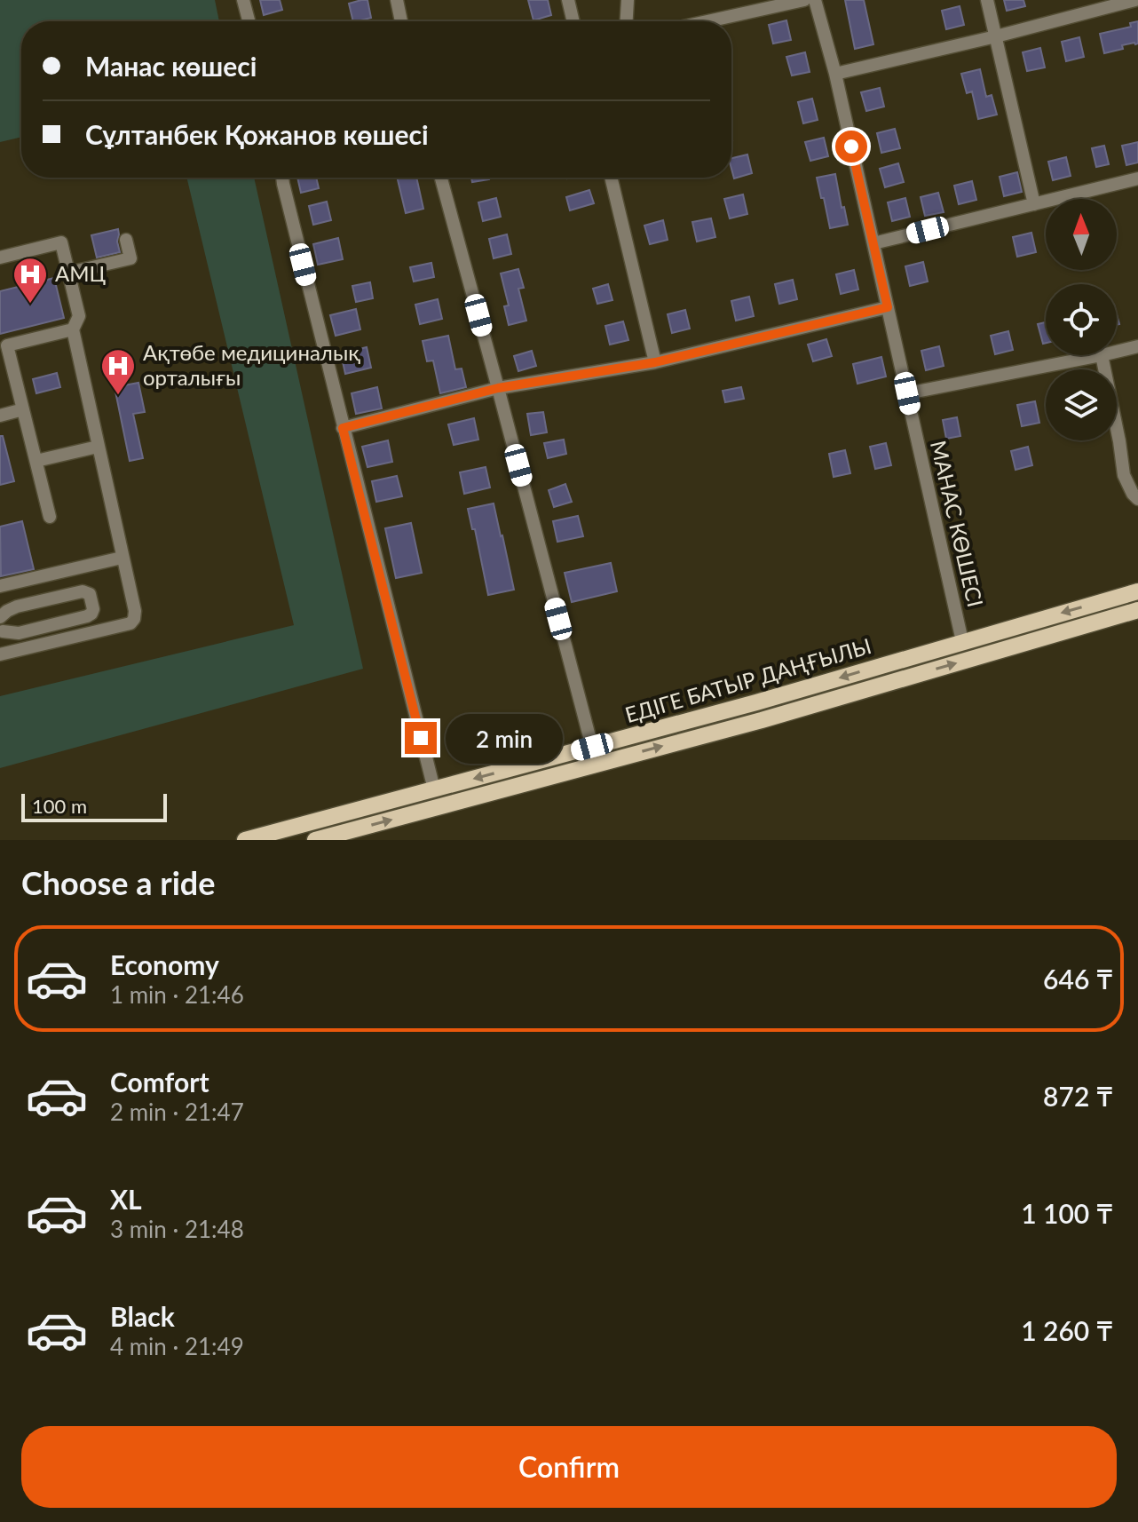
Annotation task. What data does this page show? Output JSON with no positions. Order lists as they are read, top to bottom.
{
  "streets": {
    "main road": ["ЕДІГЕ БАТЫР ДАҢҒЫЛЫ"],
    "street": ["МАНАС КӨШЕСІ"]
  },
  "crossings": [
    ["МАНАС КӨШЕСІ", "ЕДІГЕ БАТЫР ДАҢҒЫЛЫ"]
  ],
  "places": {
    "hospital": ["АМЦ", "Ақтөбе медициналық орталығы"]
  },
  "scale_bar": "100 m",
  "north": "top",
  "page": {
    "banner": ["Манас көшесі", "Сұлтанбек Қожанов көшесі"],
    "bubble": "2 min",
    "scale": "100 m",
    "heading": "Choose a ride",
    "list": [
      {
        "name": "Economy",
        "note": "1 min · 21:46",
        "value": "646 ₸"
      },
      {
        "name": "Comfort",
        "note": "2 min · 21:47",
        "value": "872 ₸"
      },
      {
        "name": "XL",
        "note": "3 min · 21:48",
        "value": "1 100 ₸"
      },
      {
        "name": "Black",
        "note": "4 min · 21:49",
        "value": "1 260 ₸"
      }
    ],
    "buttons": "Confirm"
  }
}
